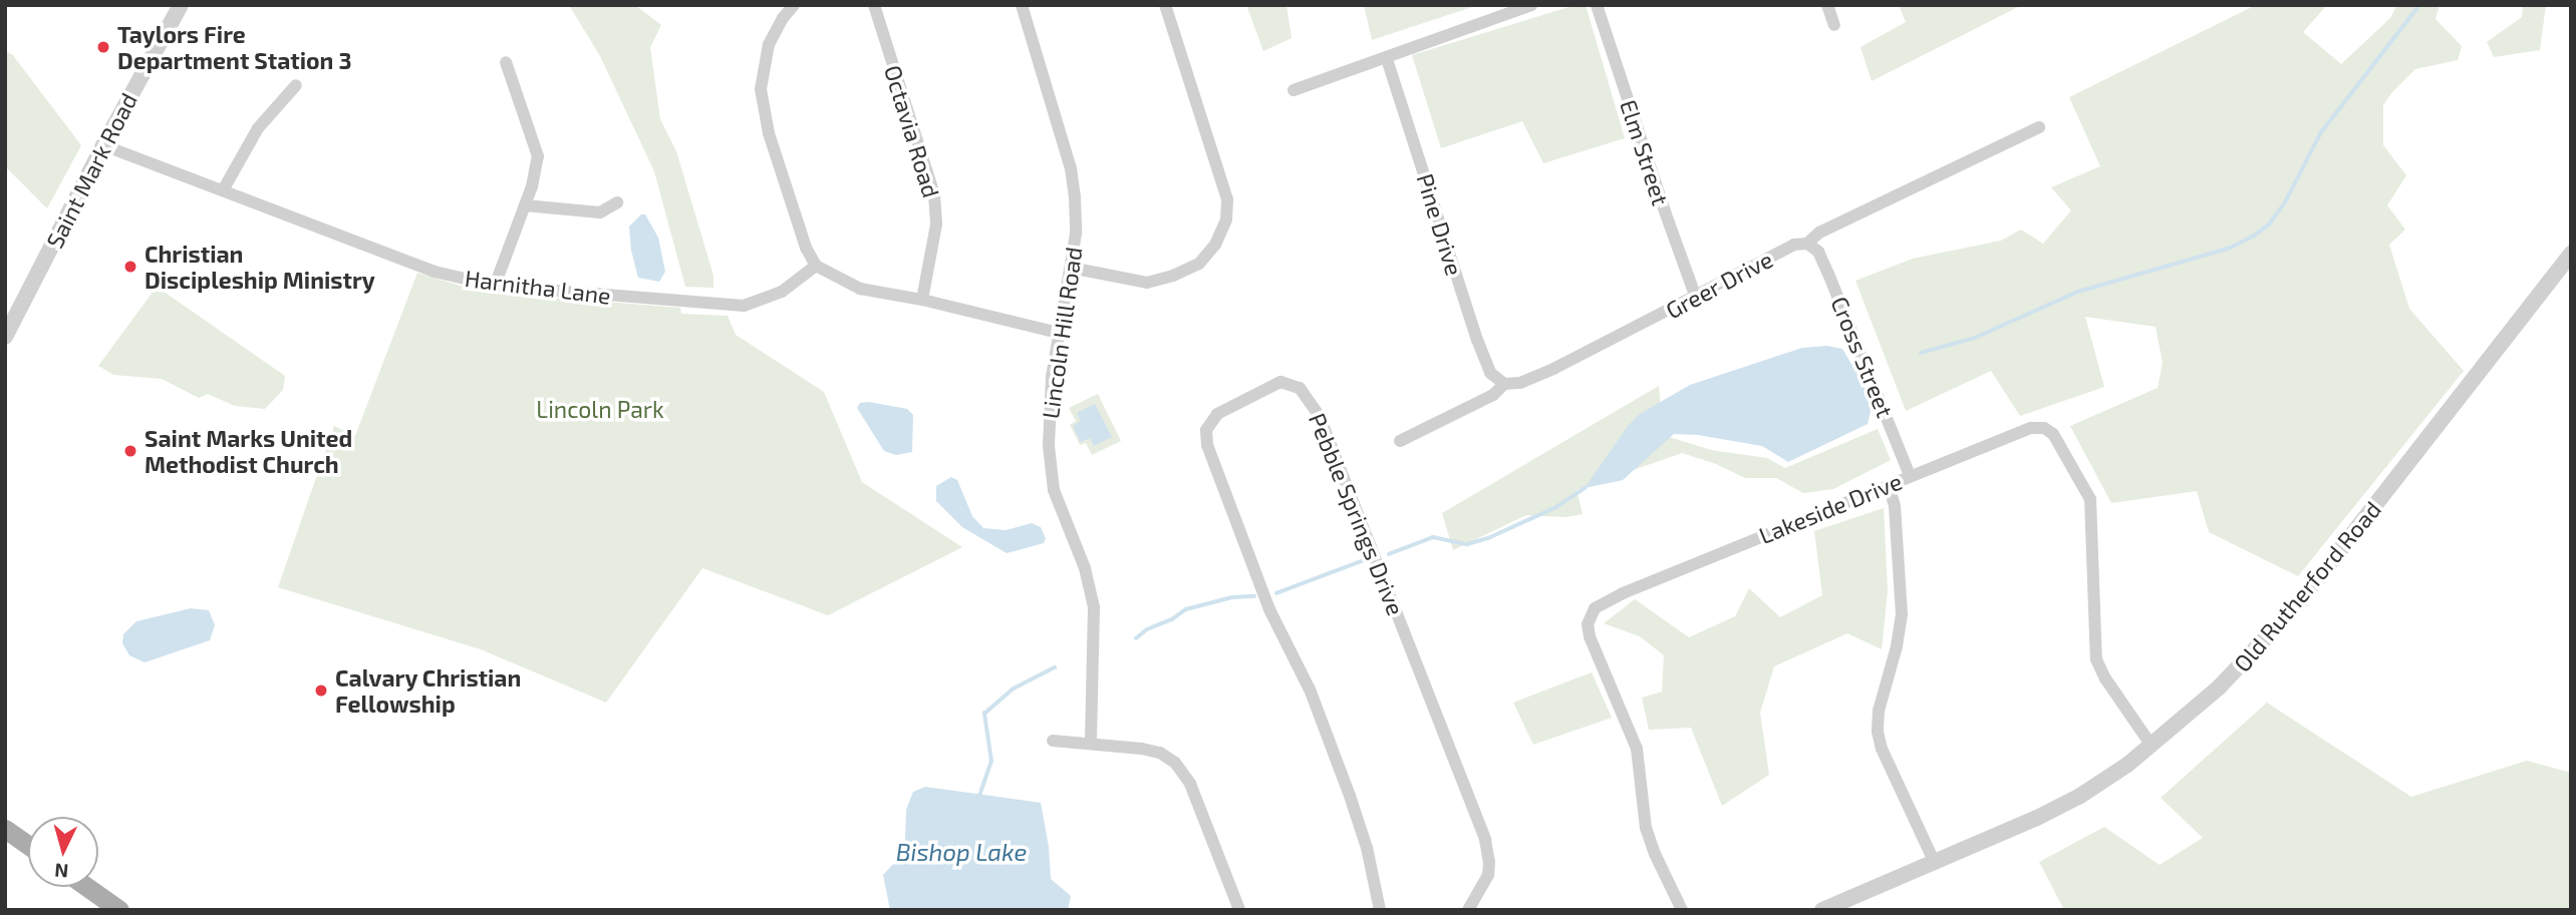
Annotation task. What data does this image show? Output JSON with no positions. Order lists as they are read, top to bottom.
{
  "streets": {
    "street": [
      "Octavia Road",
      "Elm Street",
      "Saint Mark Road",
      "Pine Drive",
      "Greer Drive",
      "Harnitha Lane",
      "Lincoln Hill Road",
      "Cross Street",
      "Lakeside Drive",
      "Pebble Springs Drive",
      "Old Rutherford Road"
    ]
  },
  "crossings": [
    ["Elm Street", "Greer Drive"],
    ["Saint Mark Road", "Harnitha Lane"],
    ["Pine Drive", "Greer Drive"],
    ["Greer Drive", "Cross Street"],
    ["Cross Street", "Lakeside Drive"],
    ["Lakeside Drive", "Old Rutherford Road"]
  ],
  "water": ["Bishop Lake"],
  "parks": ["Lincoln Park"],
  "places": [
    "Taylors Fire Department Station 3",
    "Christian Discipleship Ministry",
    "Saint Marks United Methodist Church",
    "Calvary Christian Fellowship"
  ],
  "north": "bottom"
}
